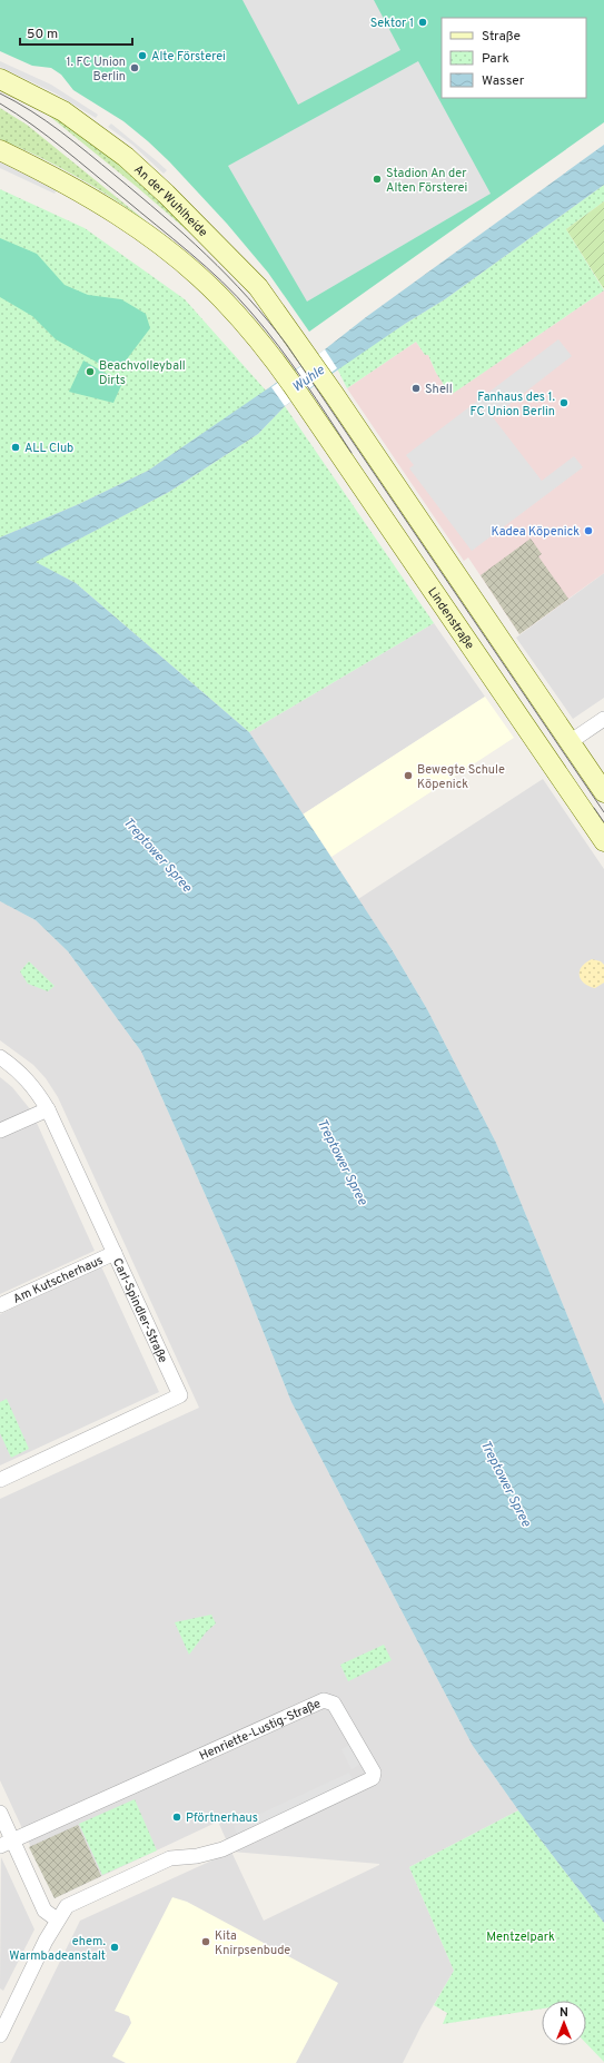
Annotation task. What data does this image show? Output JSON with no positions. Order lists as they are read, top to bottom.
{
  "streets": {
    "main road": ["An der Wuhlheide", "Lindenstraße"],
    "street": ["Am Kutscherhaus", "Carl-Spindler-Straße", "Henriette-Lustig-Straße"]
  },
  "crossings": [
    ["Am Kutscherhaus", "Carl-Spindler-Straße"]
  ],
  "water": ["Wuhle", "Treptower Spree"],
  "parks": ["Mentzelpark"],
  "places": [
    "Sektor 1",
    "Alte Försterei",
    "1. FC Union Berlin",
    "Stadion An der Alten Försterei",
    "Beachvolleyball Dirts",
    "Shell",
    "Fanhaus des 1. FC Union Berlin",
    "ALL Club",
    "Kadea Köpenick",
    "Bewegte Schule Köpenick",
    "Pförtnerhaus",
    "Kita Knirpsenbude",
    "ehem. Warmbadeanstalt"
  ],
  "legend": ["Straße", "Park", "Wasser"],
  "scale_bar": "50 m",
  "north": "top"
}
